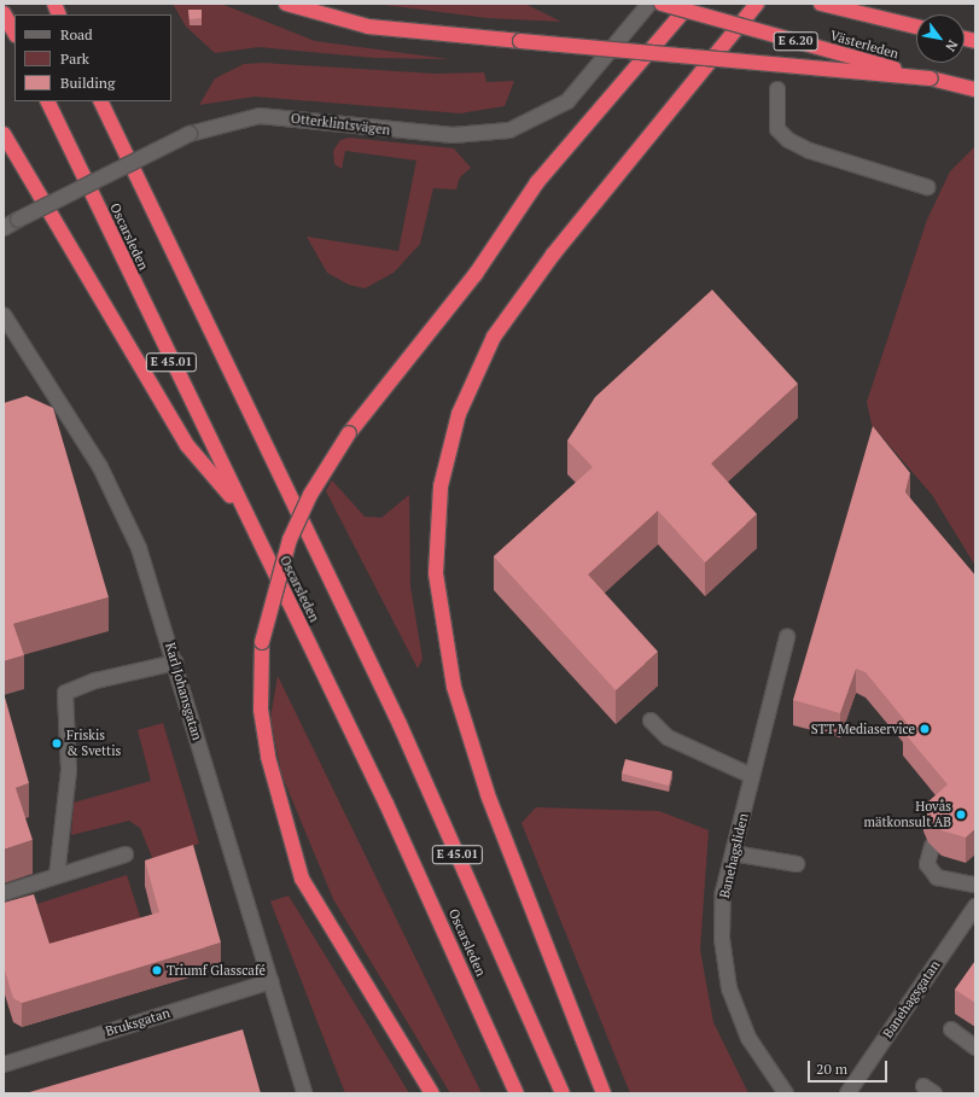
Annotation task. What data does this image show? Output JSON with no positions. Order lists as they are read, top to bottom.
{
  "streets": {
    "highway": [
      "E 6.20",
      "Västerleden",
      "Oscarsleden",
      "E 45.01"
    ],
    "street": [
      "Otterklintsvägen",
      "Karl Johansgatan",
      "Banehagsliden",
      "Banehagsgatan",
      "Bruksgatan"
    ]
  },
  "crossings": [
    ["Karl Johansgatan", "Bruksgatan"]
  ],
  "places": [
    "STT Mediaservice",
    "Friskis & Svettis",
    "Hovås mätkonsult AB",
    "Triumf Glasscafé"
  ],
  "legend": ["Road", "Park", "Building"],
  "scale_bar": "20 m",
  "north": "bottom right"
}
